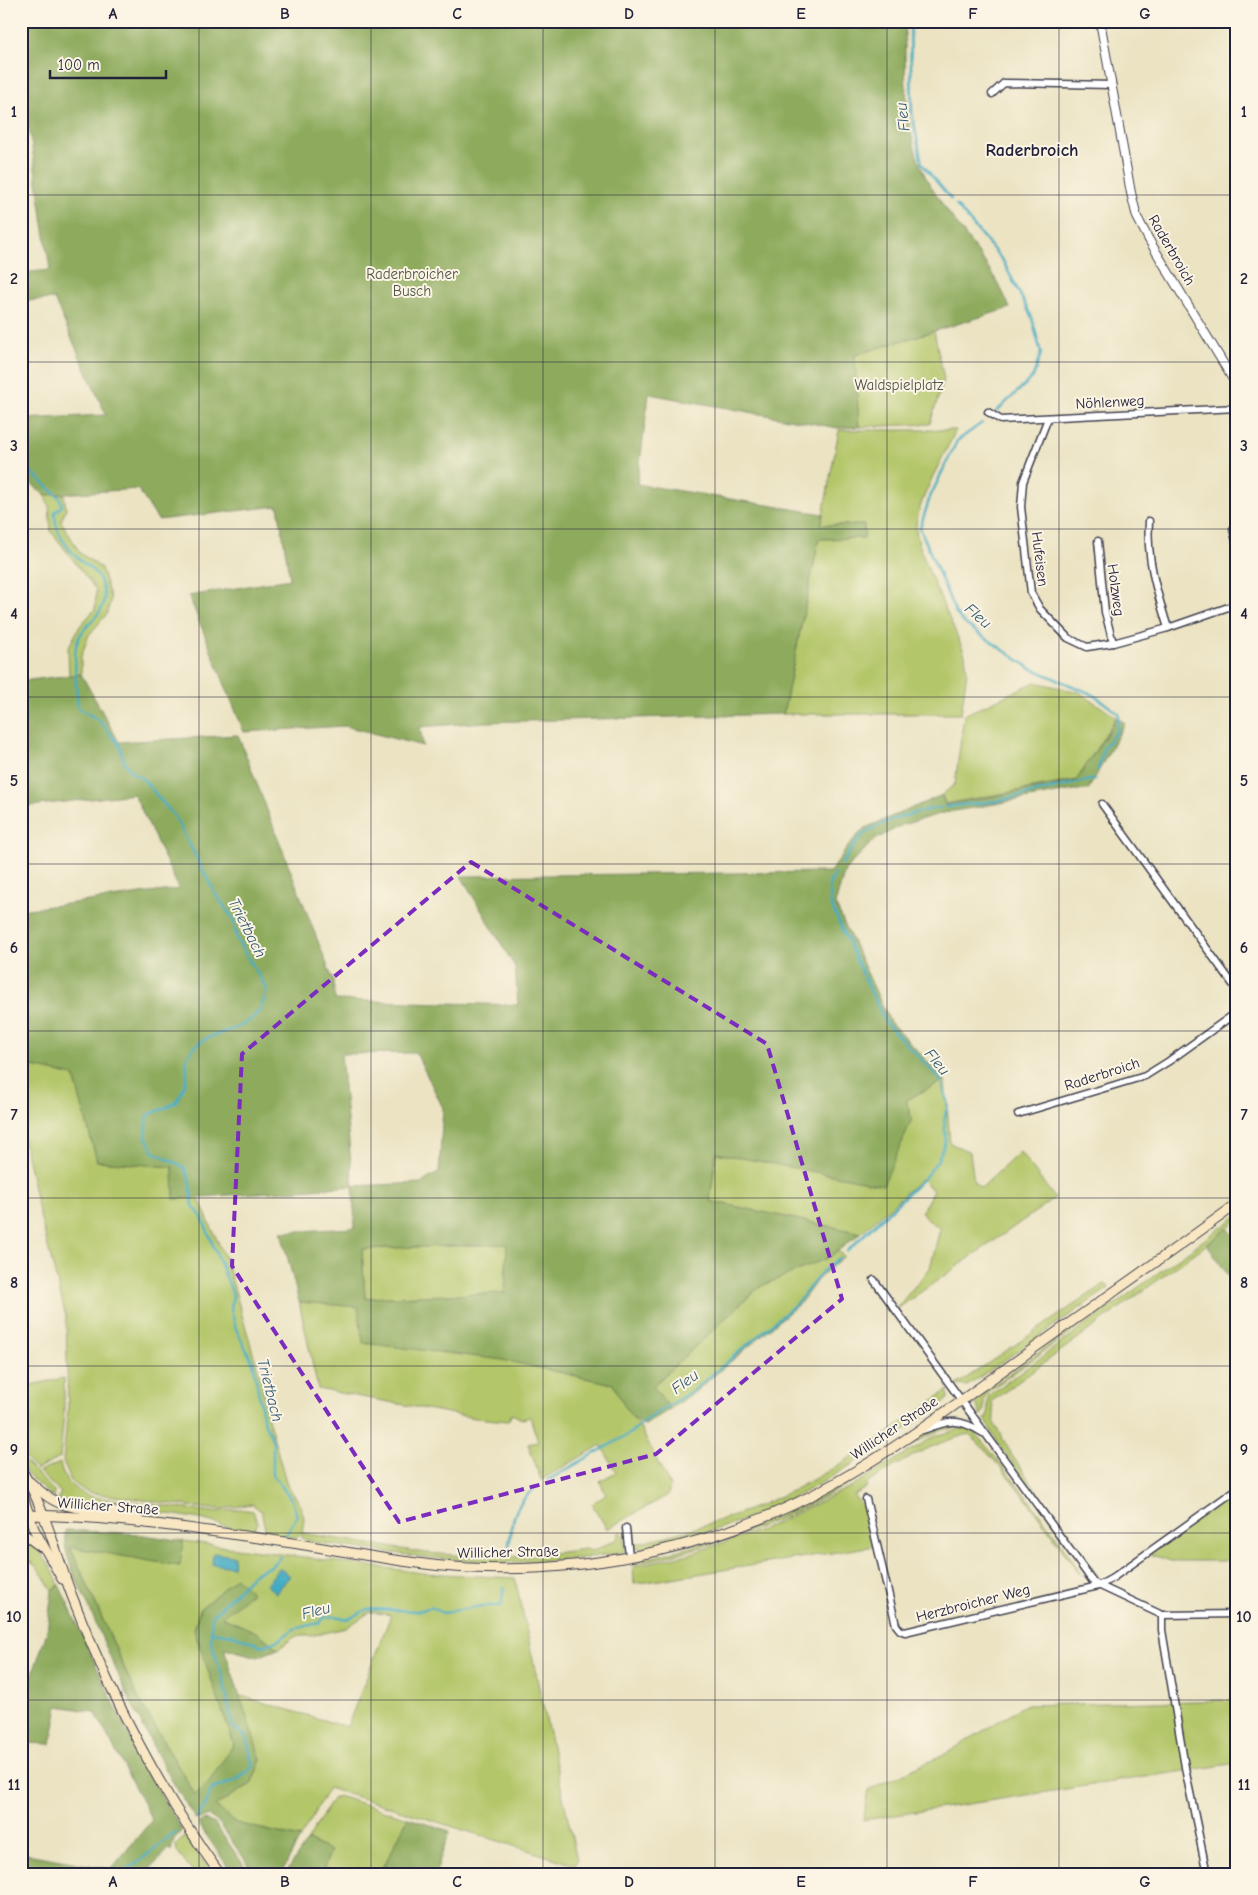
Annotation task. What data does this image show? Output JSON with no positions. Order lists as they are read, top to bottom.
{
  "streets": {
    "main road": ["Willicher Straße"],
    "street": [
      "Raderbroich",
      "Nöhlenweg",
      "Hufeisen",
      "Holzweg",
      "Herzbroicher Weg"
    ]
  },
  "crossings": [
    ["Nöhlenweg", "Hufeisen"],
    ["Hufeisen", "Holzweg"]
  ],
  "districts": ["Raderbroich"],
  "water": ["Fleu", "Trietbach"],
  "parks": ["Raderbroicher Busch", "Waldspielplatz"],
  "scale_bar": "100 m",
  "grid": {
    "columns": [
      "A",
      "B",
      "C",
      "D",
      "E",
      "F",
      "G"
    ],
    "rows": [
      "1",
      "2",
      "3",
      "4",
      "5",
      "6",
      "7",
      "8",
      "9",
      "10",
      "11"
    ]
  }
}
